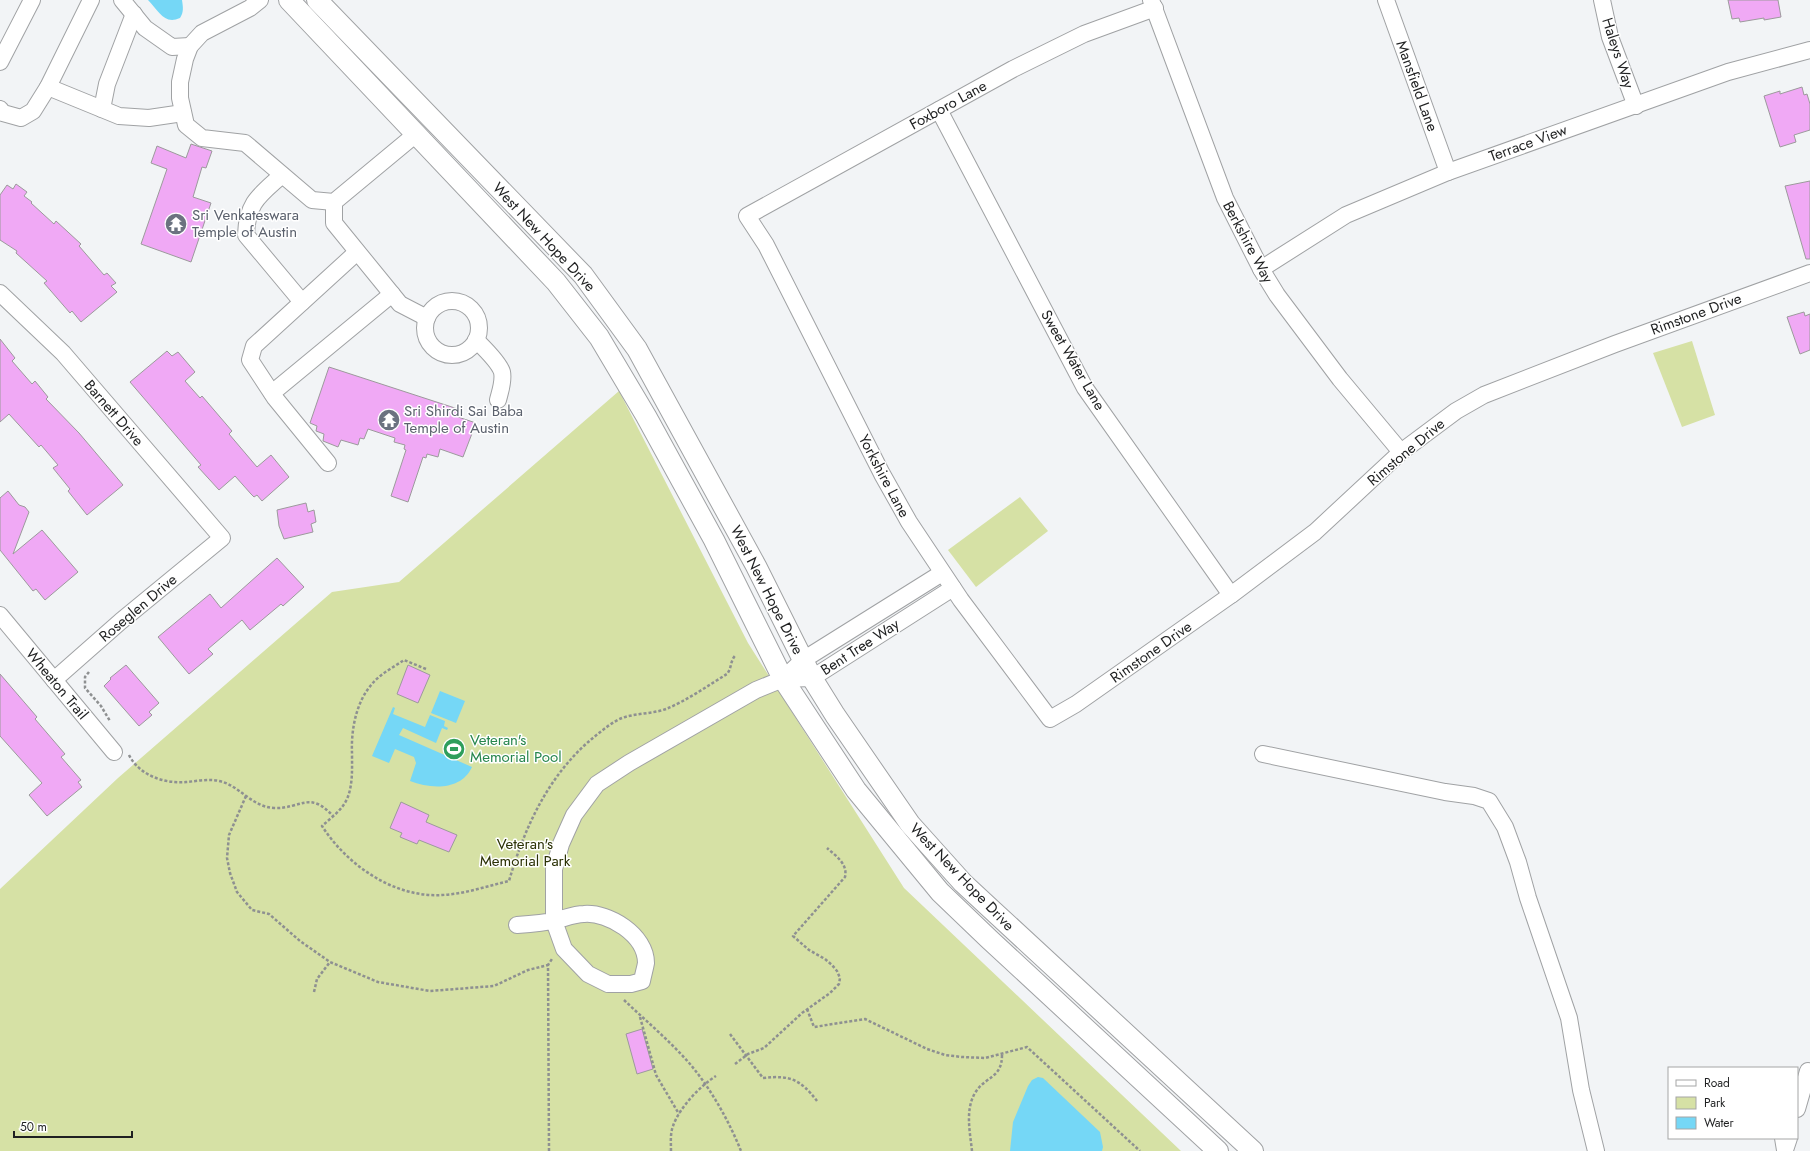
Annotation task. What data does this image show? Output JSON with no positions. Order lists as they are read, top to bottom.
{
  "streets": {
    "main road": ["West New Hope Drive"],
    "street": [
      "Haleys Way",
      "Mansfield Lane",
      "Foxboro Lane",
      "Terrace View",
      "Berkshire Way",
      "Rimstone Drive",
      "Sweet Water Lane",
      "Barnett Drive",
      "Yorkshire Lane",
      "Roseglen Drive",
      "Bent Tree Way",
      "Wheaton Trail"
    ]
  },
  "crossings": [
    ["Haleys Way", "Terrace View"],
    ["Mansfield Lane", "Terrace View"],
    ["Foxboro Lane", "Berkshire Way"],
    ["Foxboro Lane", "Sweet Water Lane"],
    ["Foxboro Lane", "Yorkshire Lane"],
    ["Terrace View", "Berkshire Way"],
    ["West New Hope Drive", "Bent Tree Way"],
    ["Berkshire Way", "Rimstone Drive"],
    ["Rimstone Drive", "Sweet Water Lane"],
    ["Rimstone Drive", "Yorkshire Lane"],
    ["Barnett Drive", "Roseglen Drive"],
    ["Yorkshire Lane", "Bent Tree Way"],
    ["Roseglen Drive", "Wheaton Trail"]
  ],
  "parks": ["Veteran's Memorial Park"],
  "places": {
    "temple": ["Sri Venkateswara Temple of Austin", "Sri Shirdi Sai Baba Temple of Austin"],
    "sports": ["Veteran's Memorial Pool"]
  },
  "legend": ["Road", "Park", "Water"],
  "scale_bar": "50 m"
}
